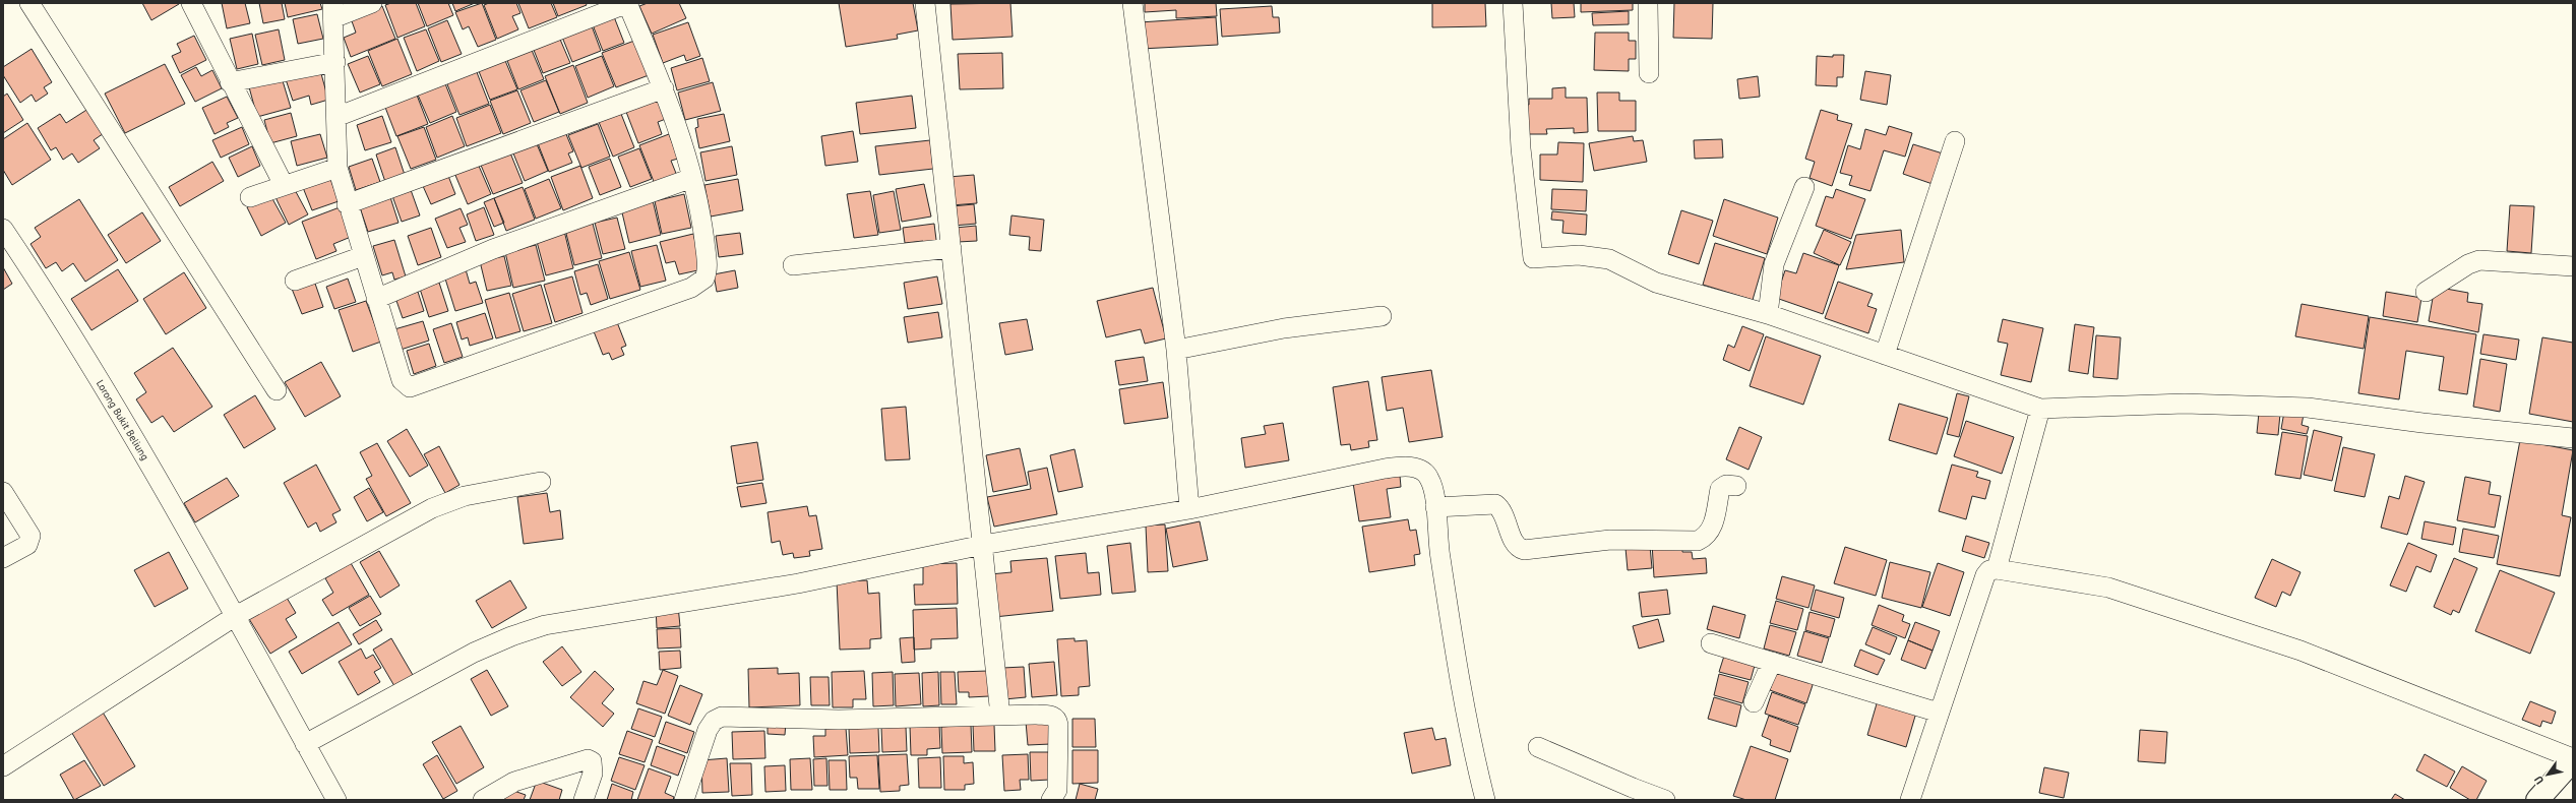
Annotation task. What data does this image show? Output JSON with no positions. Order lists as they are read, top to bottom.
{
  "streets": {
    "street": ["Lorong Bukit Beliung"]
  },
  "north": "bottom left"
}
